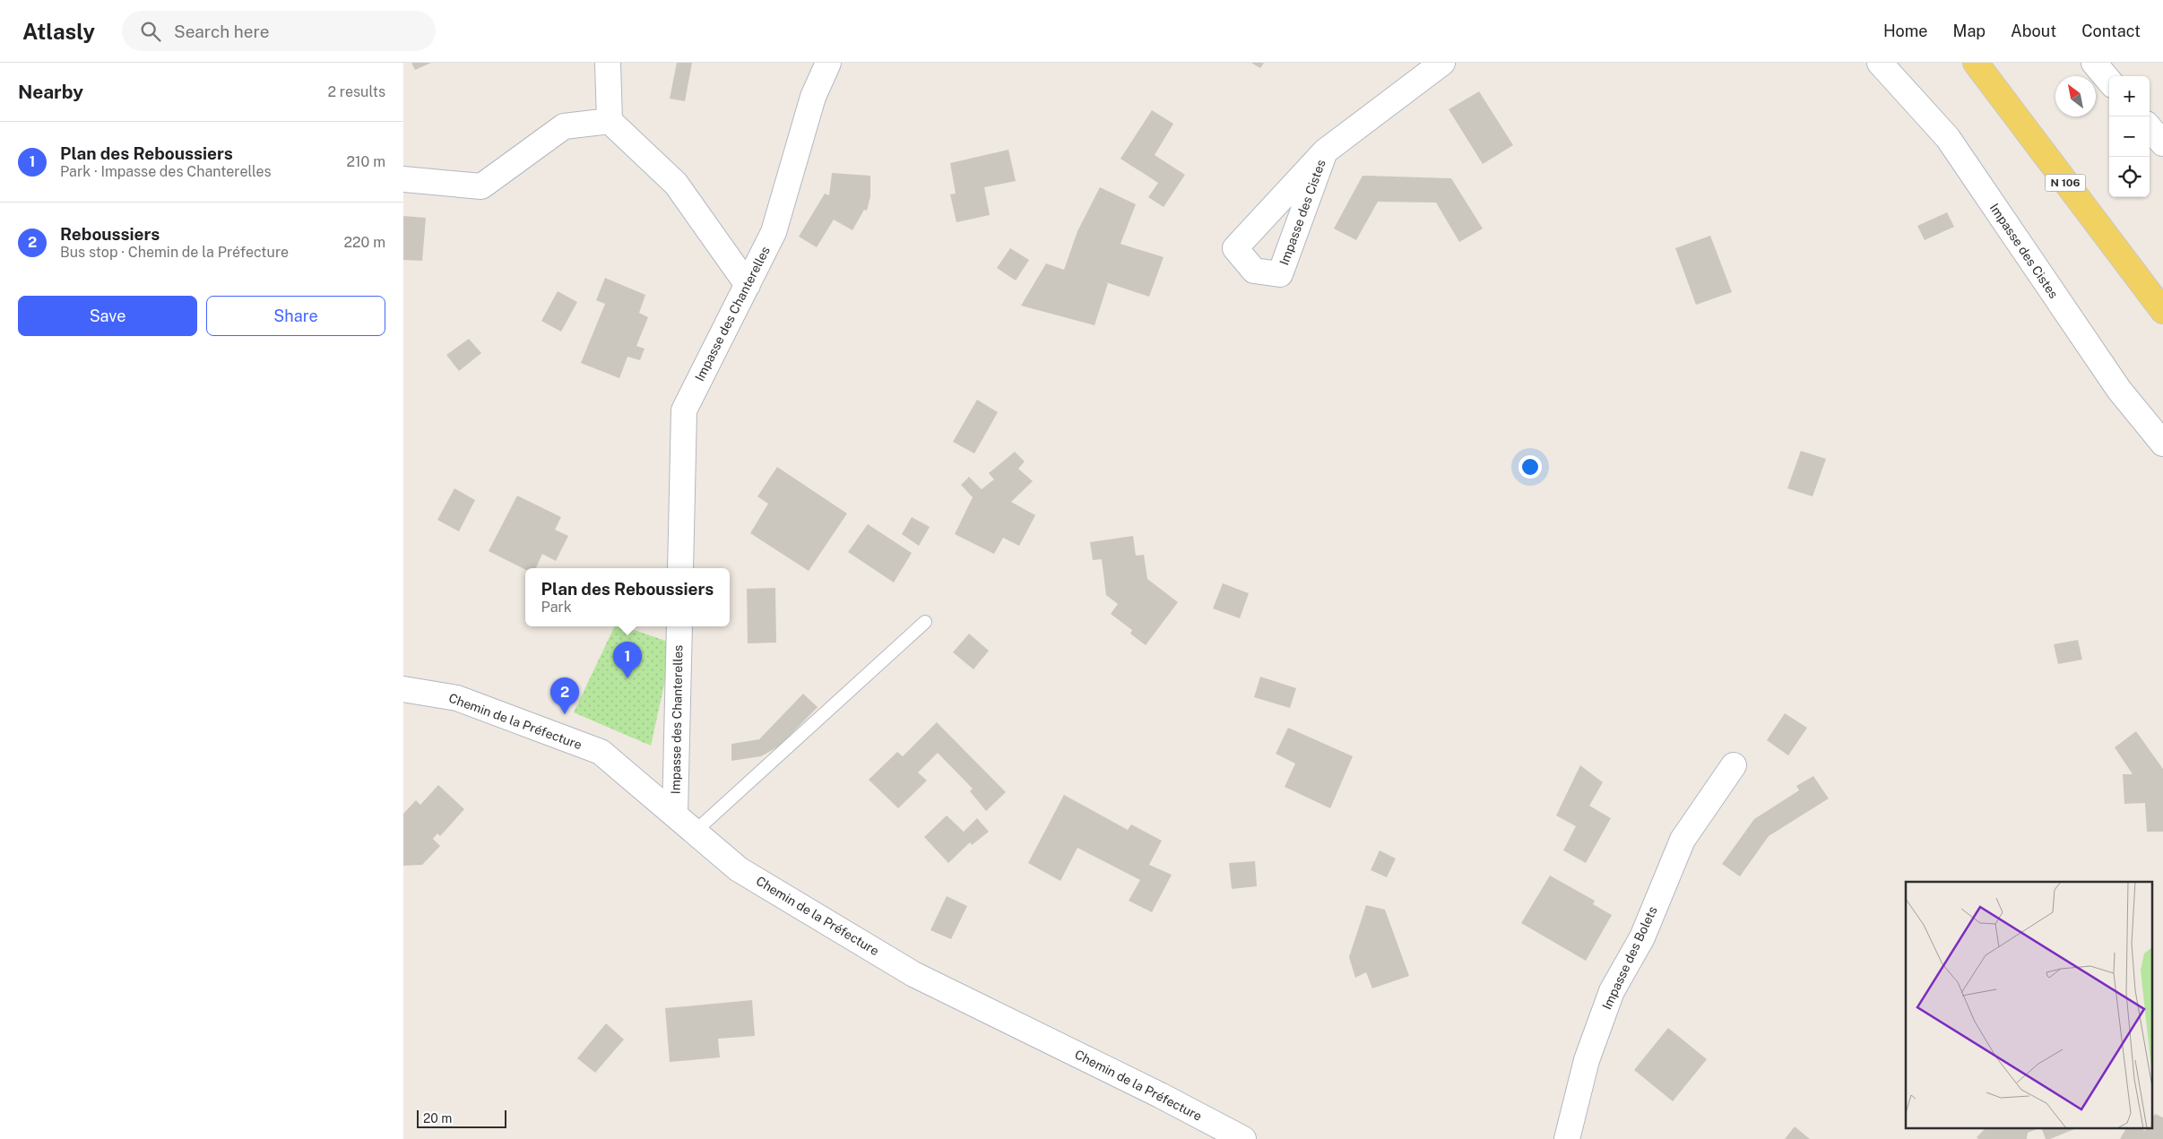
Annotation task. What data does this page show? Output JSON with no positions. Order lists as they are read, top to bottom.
{
  "streets": {
    "main road": ["N 106"],
    "street": [
      "Impasse des Cistes",
      "Impasse des Chanterelles",
      "Chemin de la Préfecture",
      "Impasse des Bolets"
    ]
  },
  "crossings": [
    ["Impasse des Chanterelles", "Chemin de la Préfecture"]
  ],
  "scale_bar": "20 m",
  "north": "top left",
  "page": {
    "header": "Atlasly",
    "search": "Search here",
    "nav": [
      "Home",
      "Map",
      "About",
      "Contact"
    ],
    "heading": ["Nearby", "2 results"],
    "map_buttons": ["+", "−"],
    "list": [
      {
        "mark": "1",
        "name": "Plan des Reboussiers",
        "note": "Park · Impasse des Chanterelles",
        "value": "210 m"
      },
      {
        "mark": "2",
        "name": "Reboussiers",
        "note": "Bus stop · Chemin de la Préfecture",
        "value": "220 m"
      }
    ],
    "buttons": ["Save", "Share"],
    "popup": ["Plan des Reboussiers", "Park"],
    "pins": ["1", "2"],
    "scale": "20 m"
  }
}
